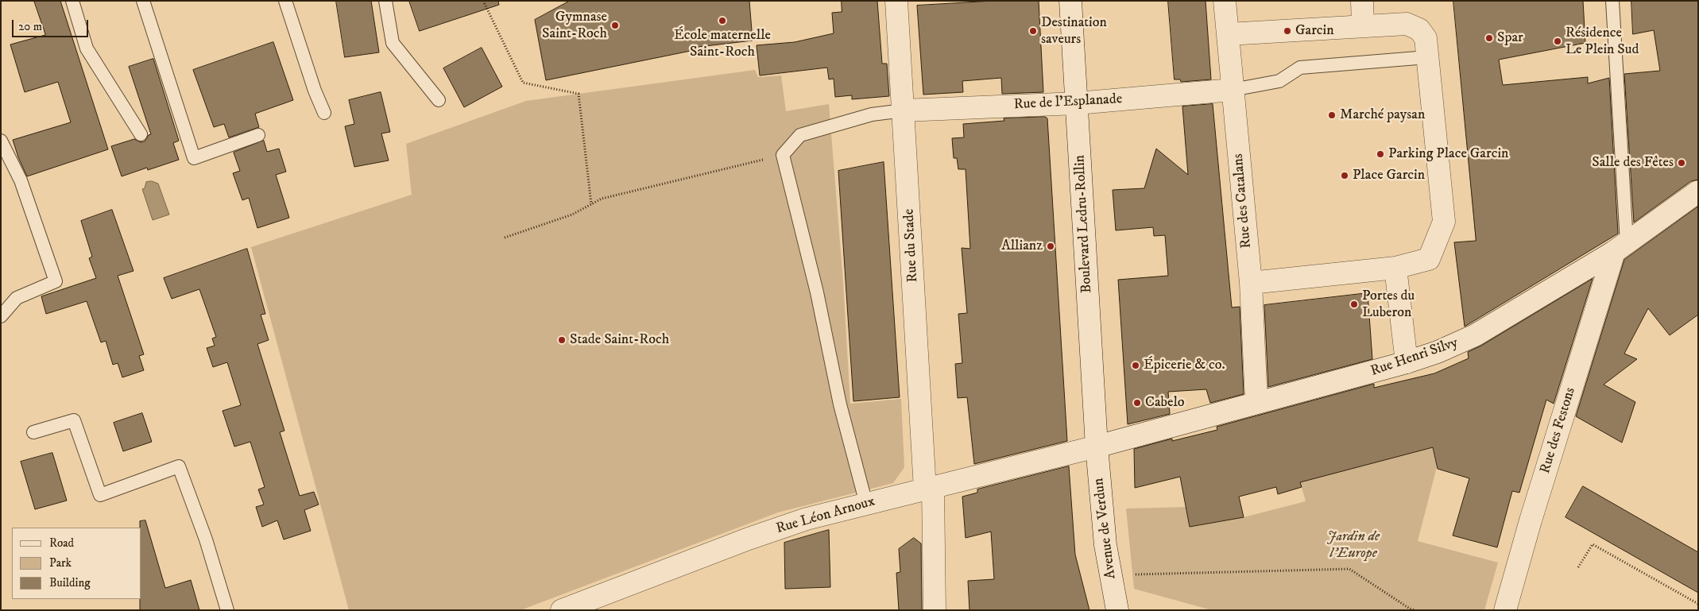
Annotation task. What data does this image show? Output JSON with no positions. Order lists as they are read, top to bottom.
{
  "streets": {
    "street": [
      "Rue de l'Esplanade",
      "Rue des Catalans",
      "Boulevard Ledru-Rollin",
      "Rue du Stade",
      "Rue Henri Silvy",
      "Rue des Festons",
      "Rue Léon Arnoux",
      "Avenue de Verdun"
    ]
  },
  "crossings": [
    ["Rue de l'Esplanade", "Rue des Catalans"],
    ["Rue de l'Esplanade", "Boulevard Ledru-Rollin"],
    ["Rue de l'Esplanade", "Rue du Stade"],
    ["Rue des Catalans", "Rue Henri Silvy"],
    ["Boulevard Ledru-Rollin", "Rue Henri Silvy"],
    ["Boulevard Ledru-Rollin", "Rue Léon Arnoux"],
    ["Boulevard Ledru-Rollin", "Avenue de Verdun"],
    ["Rue du Stade", "Rue Léon Arnoux"],
    ["Rue Henri Silvy", "Rue des Festons"],
    ["Rue Henri Silvy", "Rue Léon Arnoux"],
    ["Rue Henri Silvy", "Avenue de Verdun"],
    ["Rue Léon Arnoux", "Avenue de Verdun"]
  ],
  "parks": ["Jardin de l'Europe"],
  "places": [
    "École maternelle Saint-Roch",
    "Gymnase Saint-Roch",
    "Destination saveurs",
    "Garcin",
    "Spar",
    "Résidence Le Plein Sud",
    "Marché paysan",
    "Parking Place Garcin",
    "Salle des Fêtes",
    "Place Garcin",
    "Allianz",
    "Portes du Luberon",
    "Stade Saint-Roch",
    "Épicerie & co.",
    "Cabelo"
  ],
  "legend": ["Road", "Park", "Building"],
  "scale_bar": "20 m"
}
